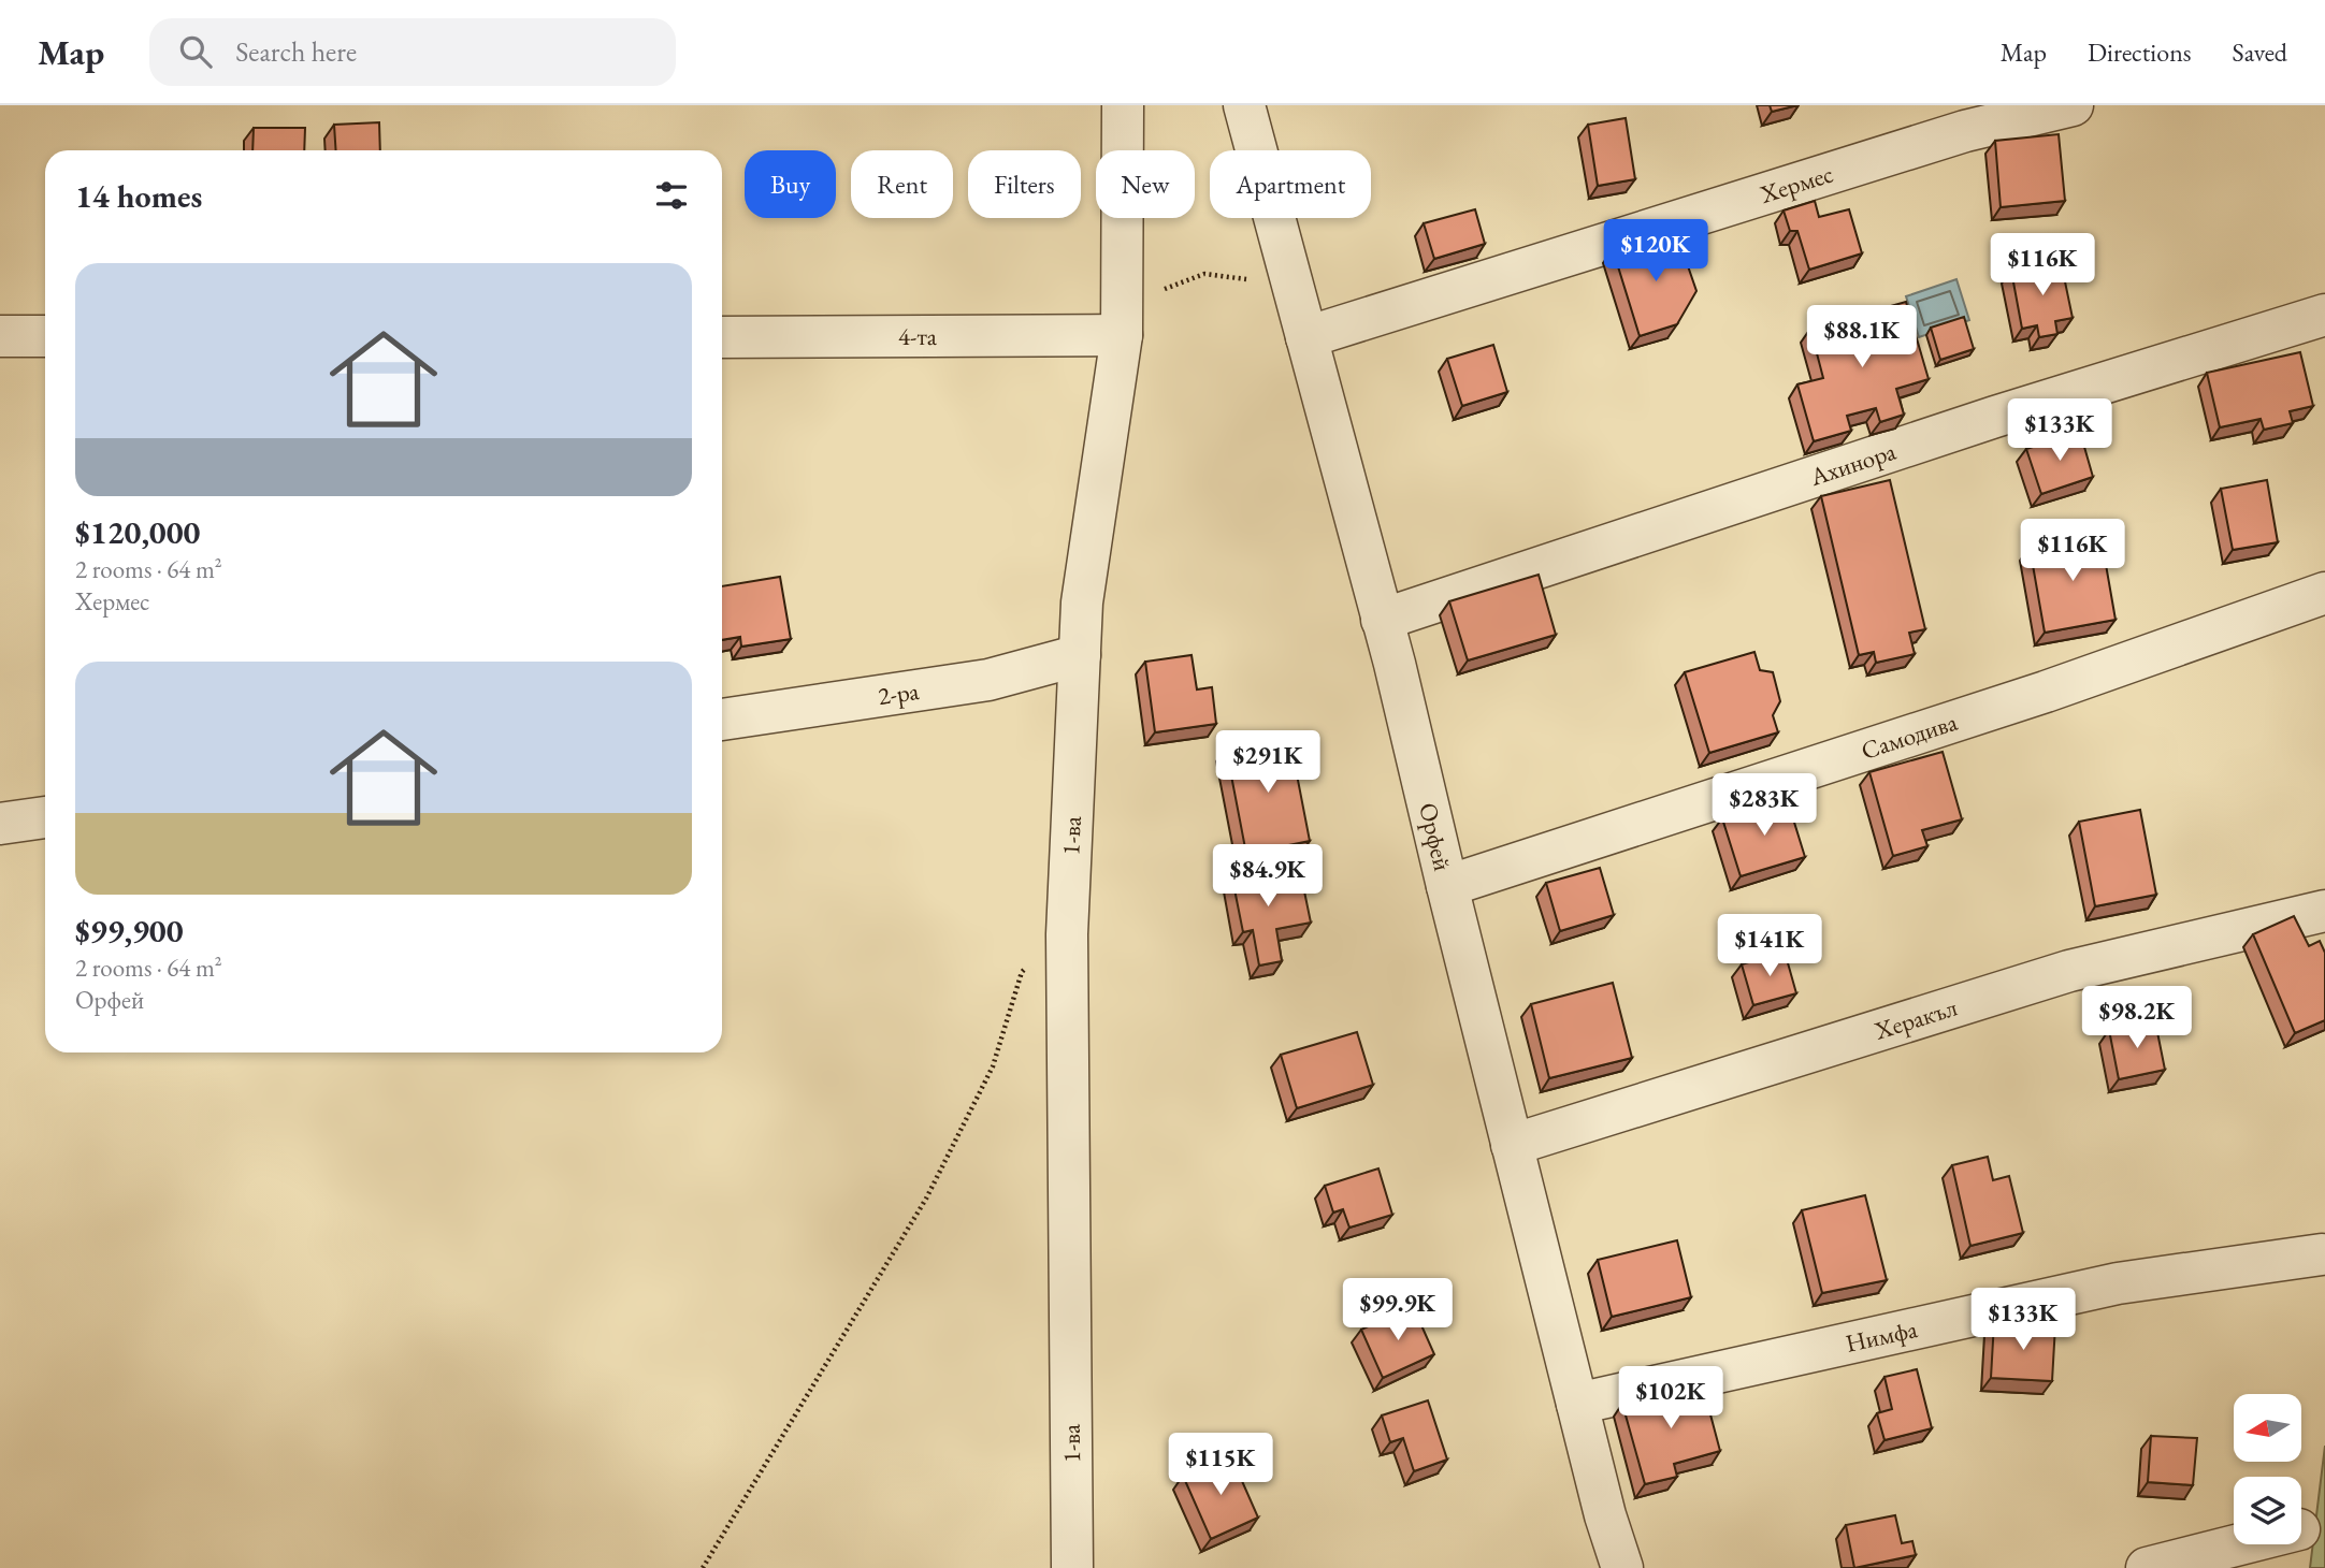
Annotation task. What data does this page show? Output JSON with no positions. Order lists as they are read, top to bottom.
{
  "streets": {
    "street": [
      "Хермес",
      "4-та",
      "Ахинора",
      "2-ра",
      "Самодива",
      "1-ва",
      "Орфей",
      "Херакъл",
      "Нимфа"
    ]
  },
  "crossings": [
    ["Хермес", "Орфей"],
    ["4-та", "1-ва"],
    ["Ахинора", "Орфей"],
    ["2-ра", "1-ва"],
    ["Самодива", "Орфей"],
    ["Орфей", "Херакъл"],
    ["Орфей", "Нимфа"]
  ],
  "north": "left",
  "page": {
    "header": "Map",
    "search": "Search here",
    "nav": ["Map", "Directions", "Saved"],
    "chip": [
      "Buy",
      "Rent",
      "Filters",
      "New",
      "Apartment"
    ],
    "heading": "14 homes",
    "price": [
      "$120K",
      "$116K",
      "$88.1K",
      "$133K",
      "$116K",
      "$291K",
      "$283K",
      "$84.9K",
      "$141K",
      "$98.2K",
      "$99.9K",
      "$133K",
      "$102K",
      "$115K"
    ],
    "list": [
      {
        "name": "$120,000",
        "note": "2 rooms · 64 m² · Хермес"
      },
      {
        "name": "$99,900",
        "note": "2 rooms · 64 m² · Орфей"
      }
    ]
  }
}
